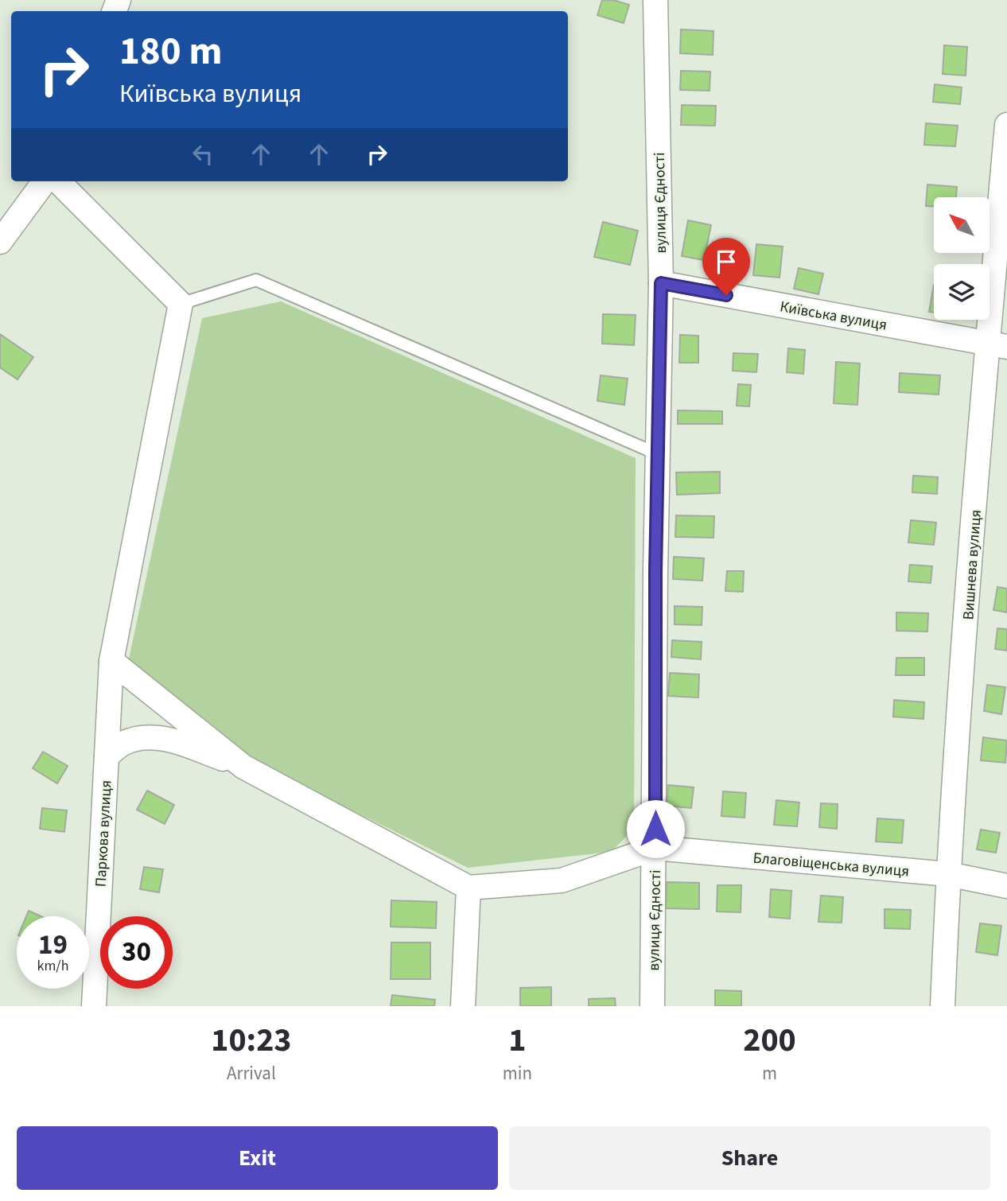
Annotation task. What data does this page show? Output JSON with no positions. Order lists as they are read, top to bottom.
{
  "streets": {
    "street": [
      "вулиця Єдності",
      "Київська вулиця",
      "Вишнева вулиця",
      "Паркова вулиця",
      "Благовіщенська вулиця"
    ]
  },
  "crossings": [
    ["вулиця Єдності", "Київська вулиця"],
    ["вулиця Єдності", "Благовіщенська вулиця"],
    ["Київська вулиця", "Вишнева вулиця"],
    ["Вишнева вулиця", "Благовіщенська вулиця"]
  ],
  "north": "top left",
  "page": {
    "turn": ["180 m", "Київська вулиця"],
    "speed": "19 km/h",
    "limit": "30",
    "eta": [
      "10:23",
      "Arrival",
      "1",
      "min",
      "200",
      "m"
    ],
    "buttons": ["Exit", "Share"]
  }
}
